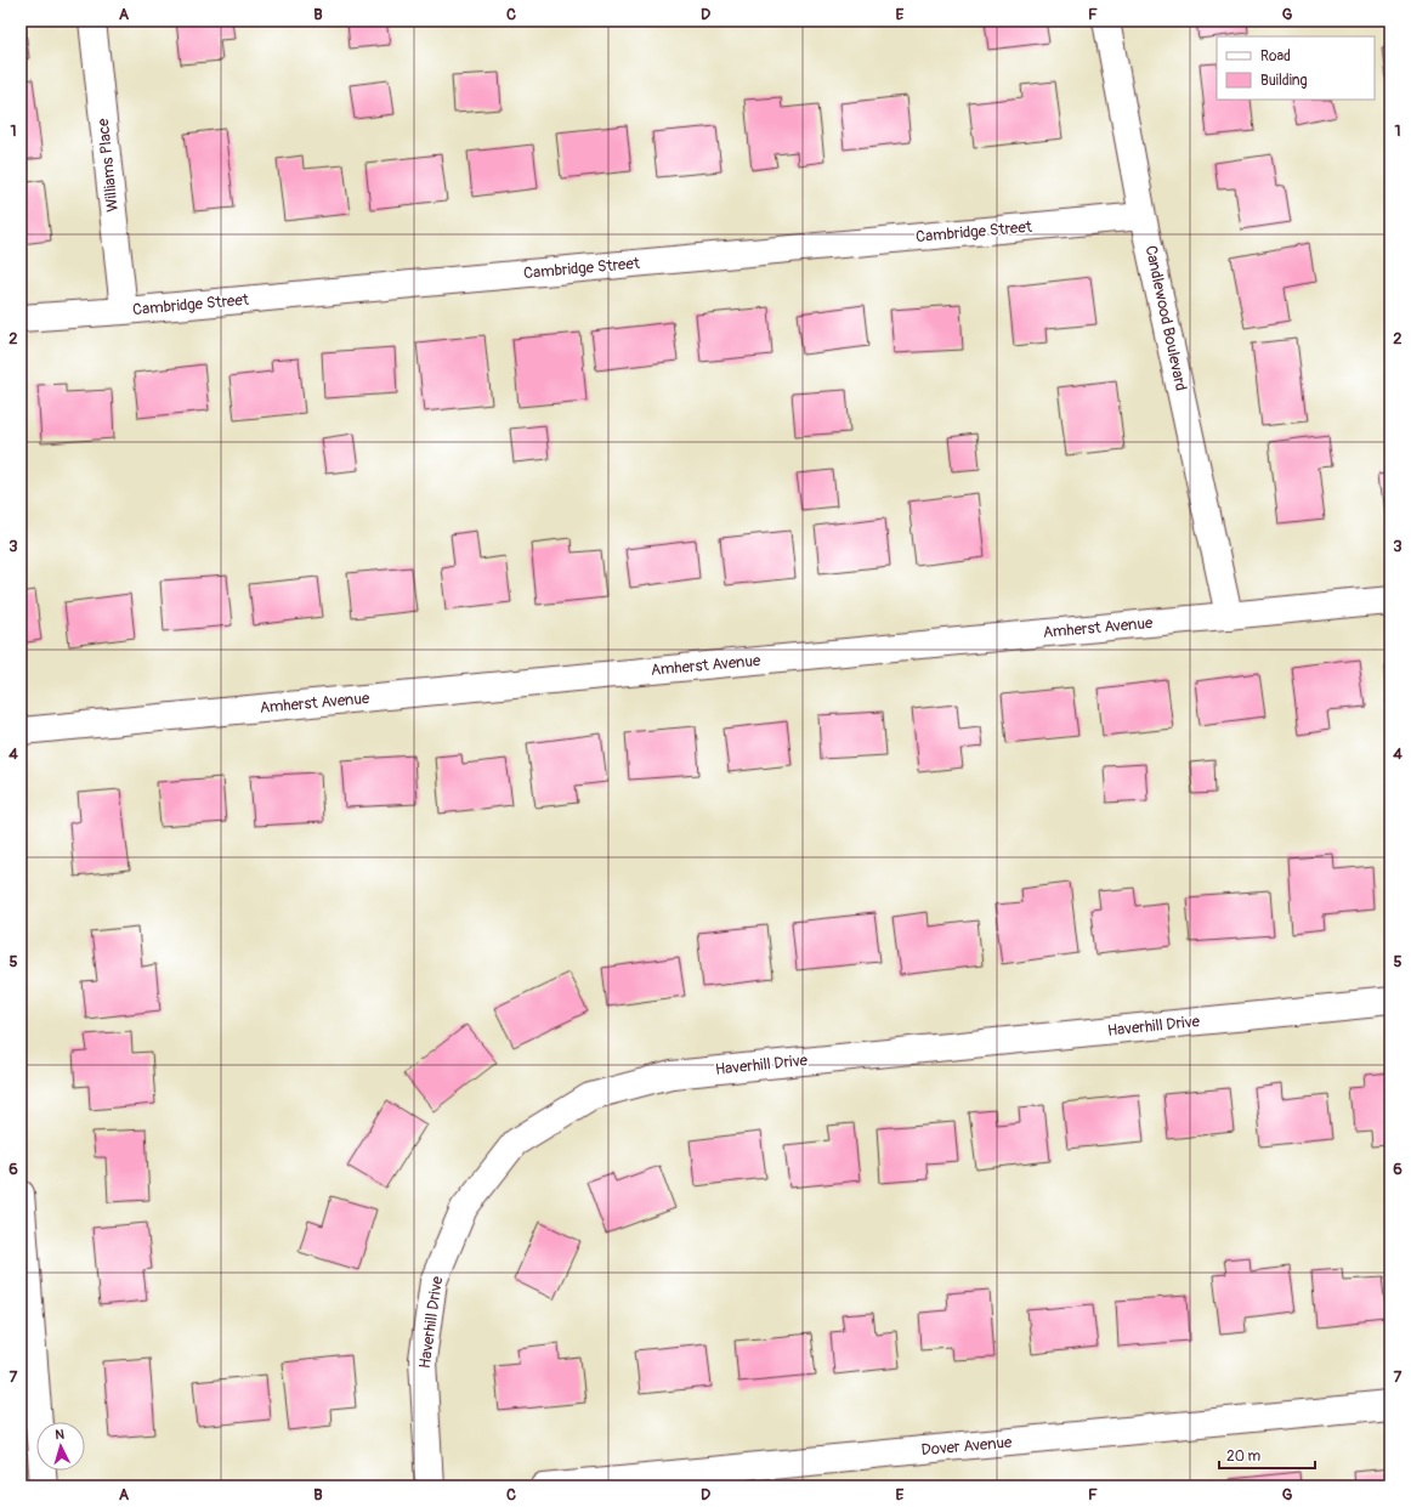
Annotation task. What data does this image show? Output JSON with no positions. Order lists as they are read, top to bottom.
{
  "streets": {
    "street": [
      "Williams Place",
      "Cambridge Street",
      "Candlewood Boulevard",
      "Amherst Avenue",
      "Haverhill Drive",
      "Dover Avenue"
    ]
  },
  "crossings": [
    ["Williams Place", "Cambridge Street"],
    ["Cambridge Street", "Candlewood Boulevard"],
    ["Candlewood Boulevard", "Amherst Avenue"]
  ],
  "legend": ["Road", "Building"],
  "scale_bar": "20 m",
  "north": "top",
  "grid": {
    "columns": [
      "A",
      "B",
      "C",
      "D",
      "E",
      "F",
      "G"
    ],
    "rows": [
      "1",
      "2",
      "3",
      "4",
      "5",
      "6",
      "7"
    ]
  }
}
